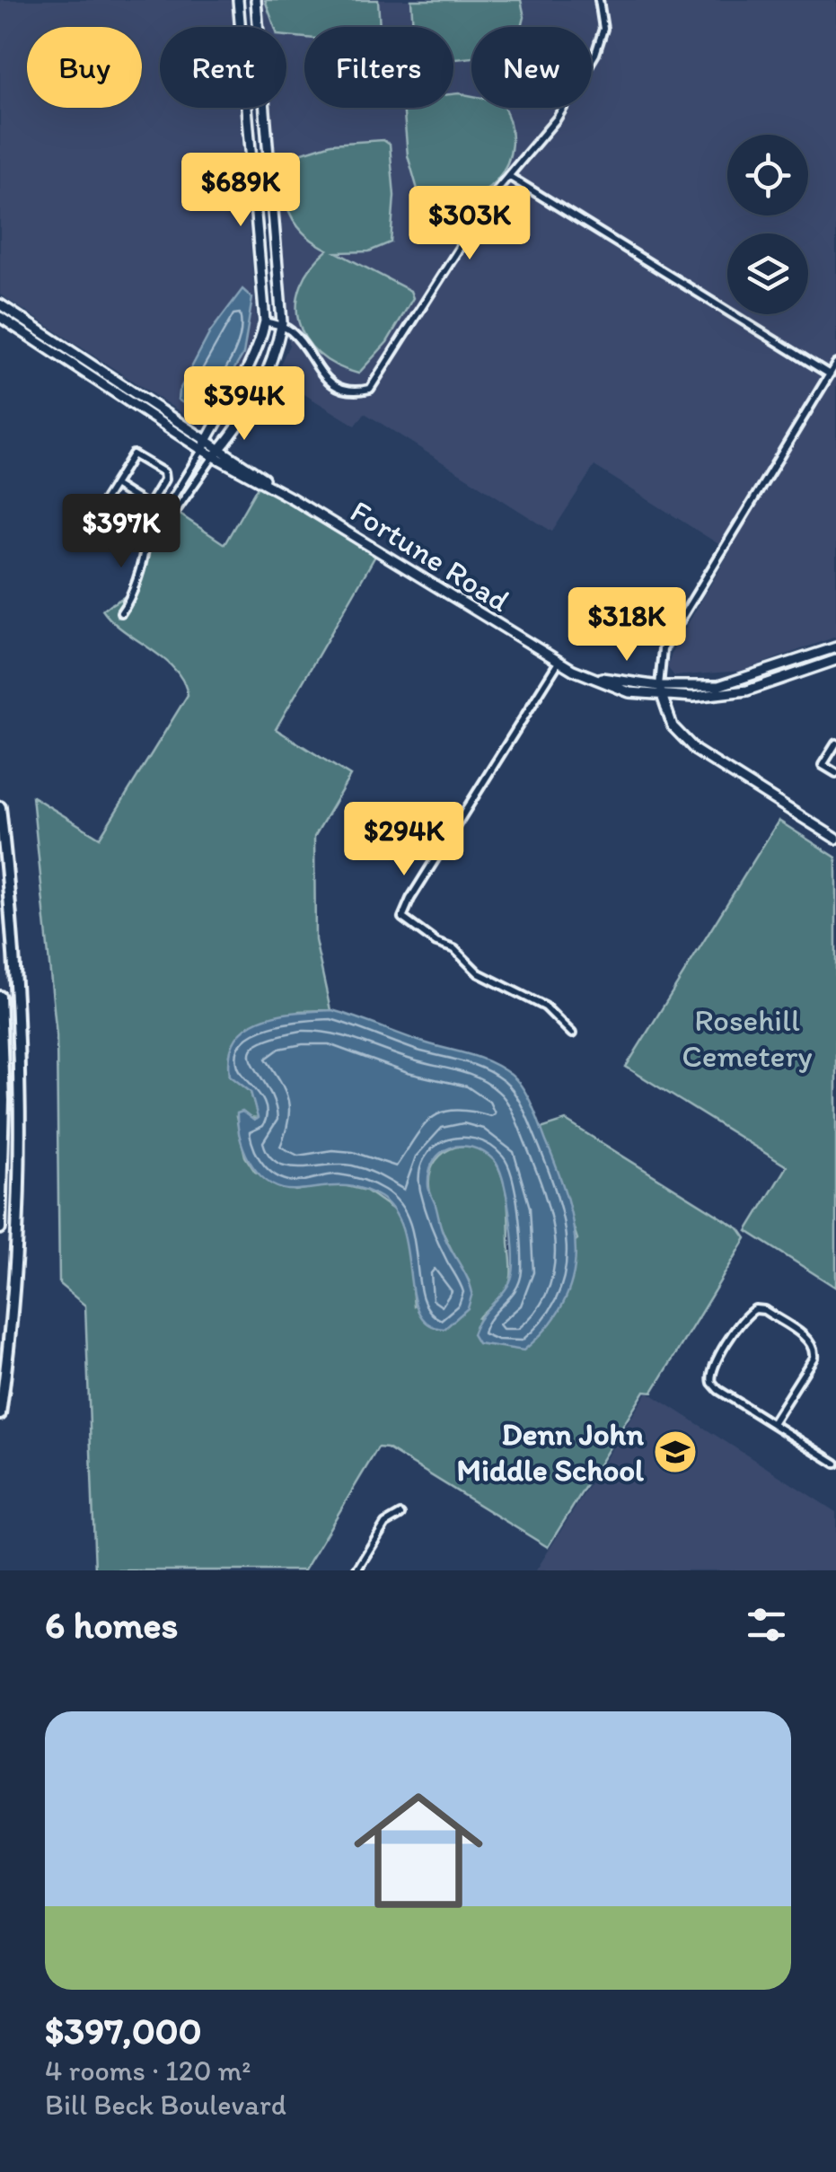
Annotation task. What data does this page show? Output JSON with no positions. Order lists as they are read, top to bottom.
{
  "streets": {
    "main road": ["Fortune Road"]
  },
  "parks": ["Rosehill Cemetery"],
  "places": {
    "school or university": ["Denn John Middle School"]
  },
  "page": {
    "chip": [
      "Buy",
      "Rent",
      "Filters",
      "New"
    ],
    "price": [
      "$689K",
      "$303K",
      "$394K",
      "$397K",
      "$318K",
      "$294K"
    ],
    "heading": "6 homes",
    "list": [
      {
        "name": "$397,000",
        "note": "4 rooms · 120 m² · Bill Beck Boulevard"
      }
    ]
  }
}
